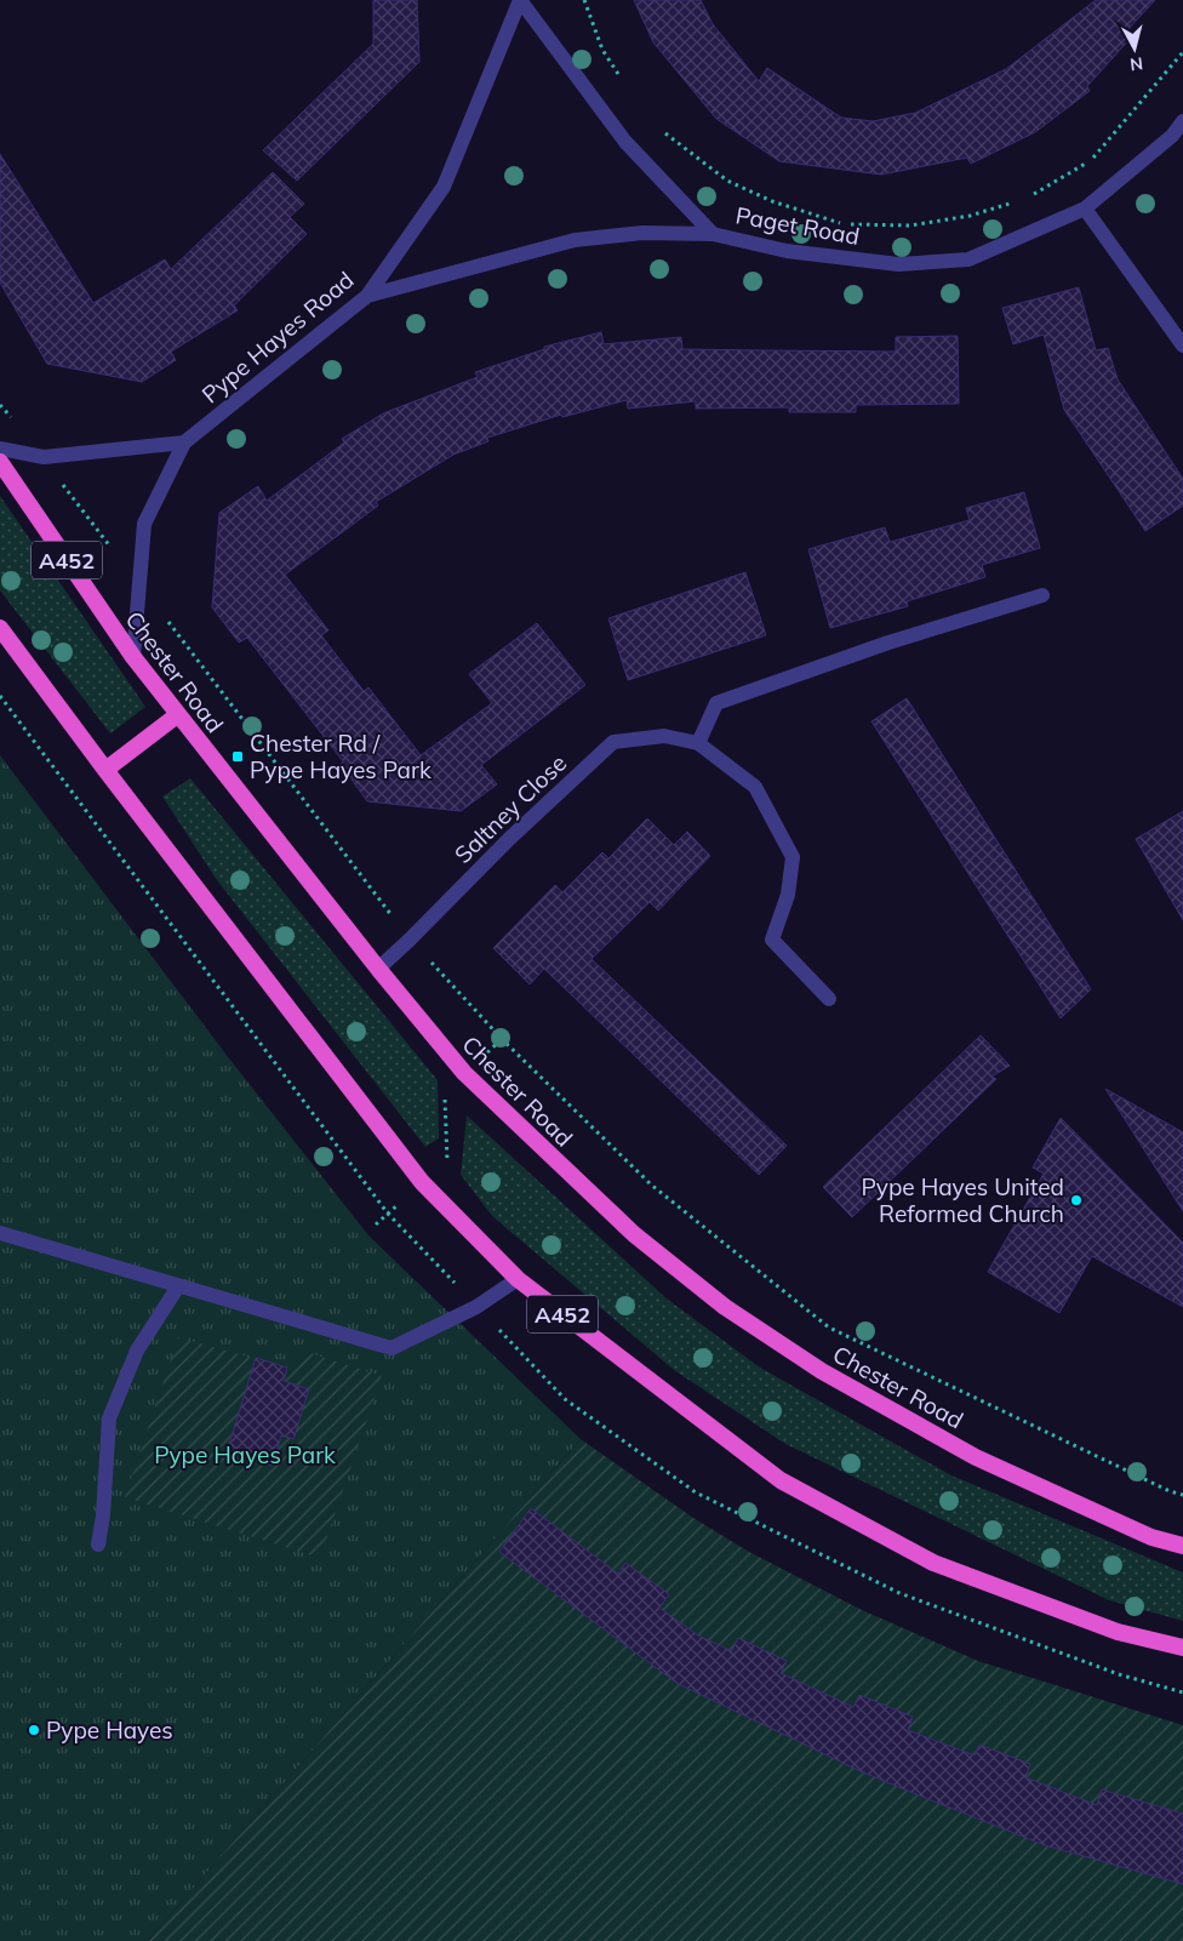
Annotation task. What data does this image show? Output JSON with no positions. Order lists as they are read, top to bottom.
{
  "streets": {
    "highway": ["A452", "Chester Road"],
    "street": ["Paget Road", "Pype Hayes Road", "Saltney Close"]
  },
  "crossings": [
    ["Paget Road", "Pype Hayes Road"],
    ["Pype Hayes Road", "Chester Road"],
    ["Chester Road", "Saltney Close"]
  ],
  "parks": ["Pype Hayes Park"],
  "places": {
    "transit": ["Chester Rd / Pype Hayes Park"],
    "other": ["Pype Hayes United Reformed Church", "Pype Hayes"]
  },
  "north": "bottom"
}
